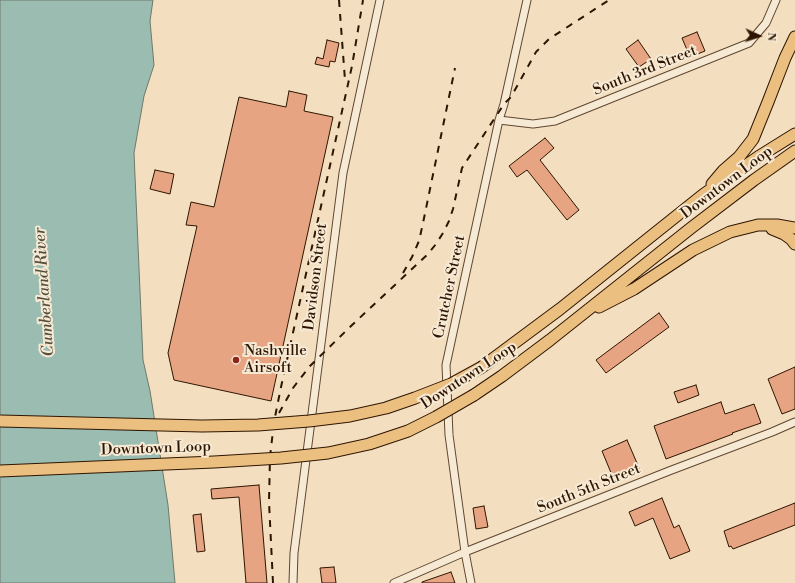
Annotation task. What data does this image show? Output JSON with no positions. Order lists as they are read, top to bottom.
{
  "streets": {
    "highway": ["Downtown Loop"],
    "street": [
      "South 3rd Street",
      "Davidson Street",
      "Crutcher Street",
      "South 5th Street"
    ]
  },
  "crossings": [
    ["South 3rd Street", "Crutcher Street"],
    ["Crutcher Street", "South 5th Street"]
  ],
  "water": ["Cumberland River"],
  "places": ["Nashville Airsoft"],
  "north": "right"
}
